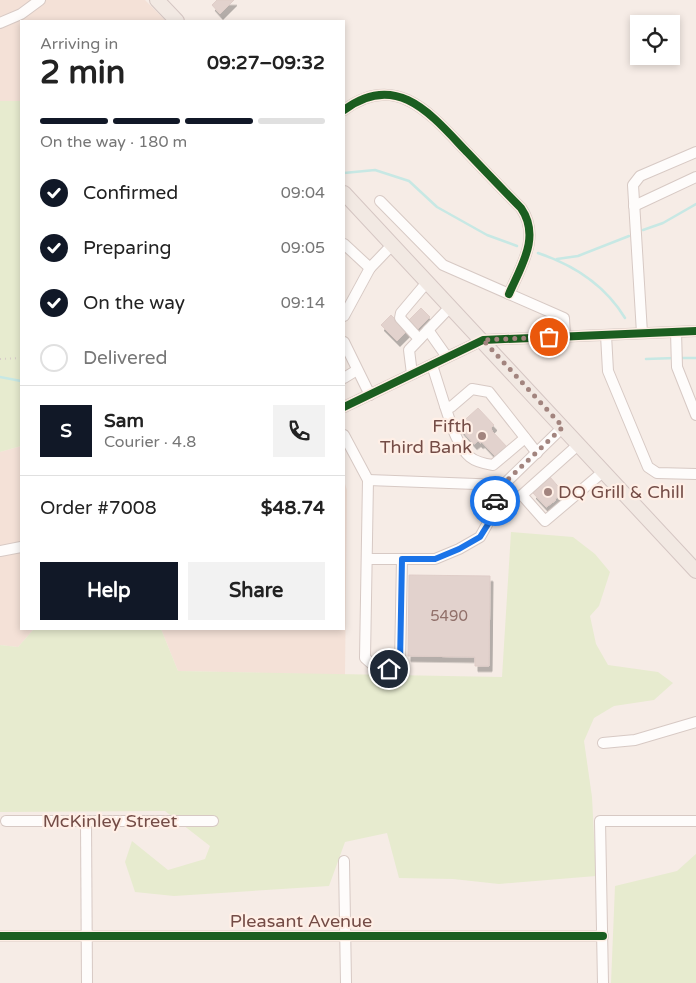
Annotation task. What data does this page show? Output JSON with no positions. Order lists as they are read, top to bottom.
{
  "streets": {
    "street": ["McKinley Street", "Pleasant Avenue"]
  },
  "places": ["Fifth Third Bank", "DQ Grill & Chill"],
  "house_numbers": ["5490"],
  "page": {
    "heading": ["2 min", "Arriving in", "09:27–09:32"],
    "panel": [
      "Sam",
      "Courier · 4.8",
      "Order #7008",
      "$48.74"
    ],
    "bar": "On the way · 180 m",
    "list": [
      ["Confirmed", "09:04"],
      ["Preparing", "09:05"],
      ["On the way", "09:14"],
      "Delivered"
    ],
    "round": "S",
    "buttons": ["Help", "Share"]
  }
}
